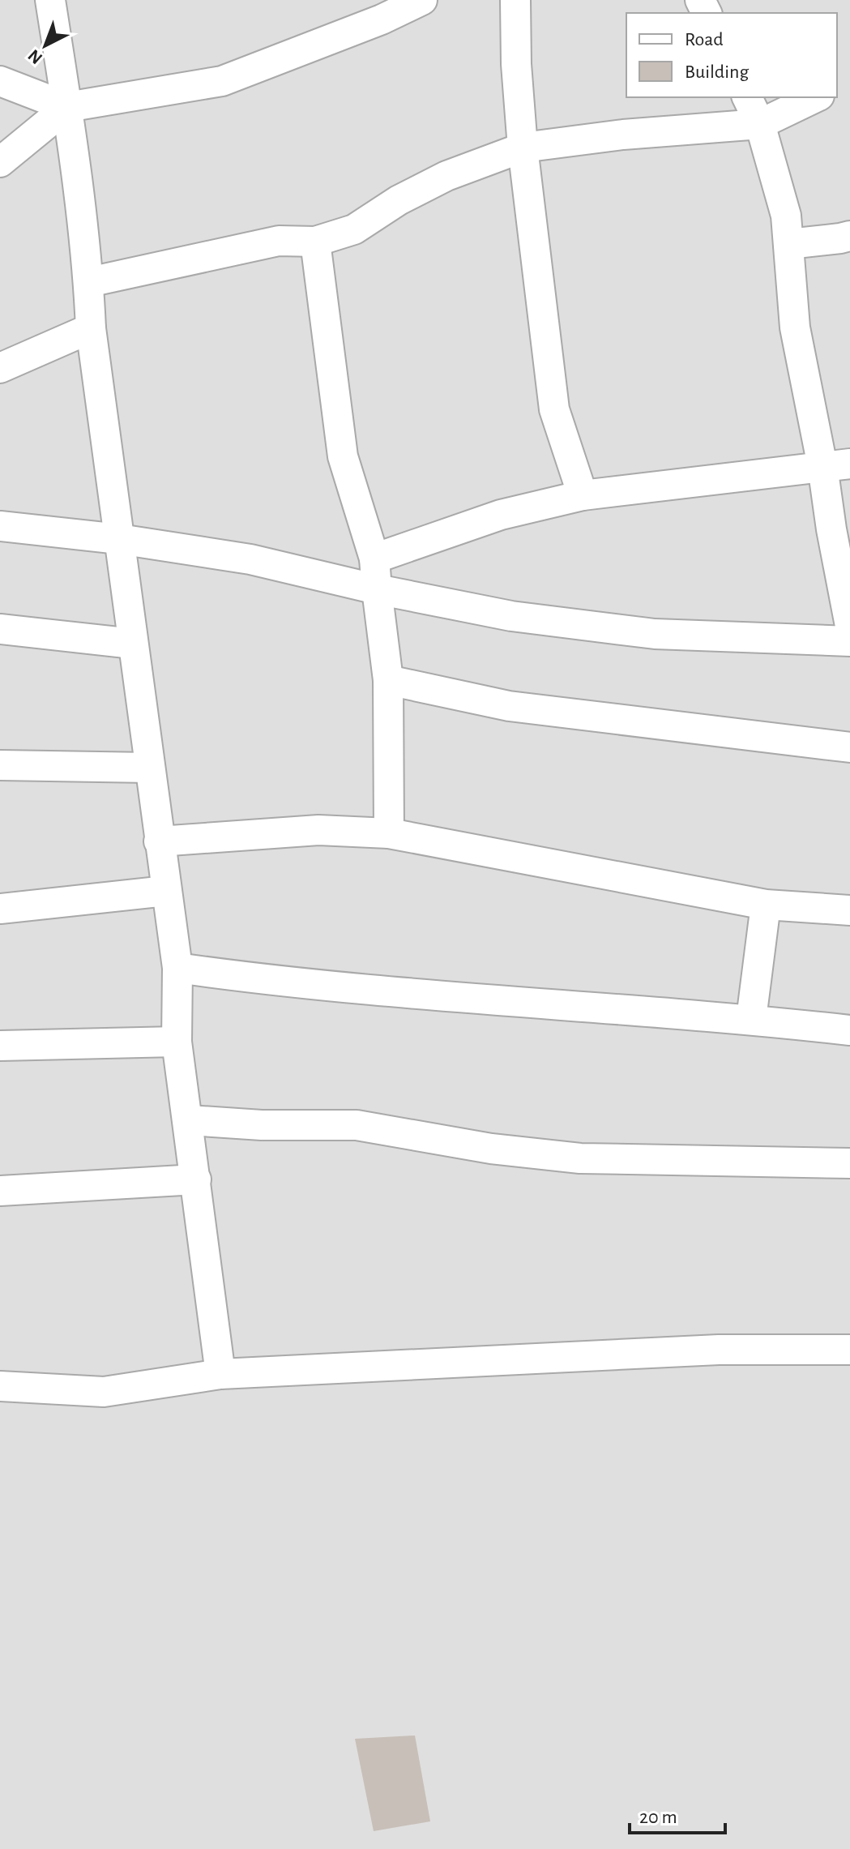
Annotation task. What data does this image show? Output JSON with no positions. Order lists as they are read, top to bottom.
{
  "legend": ["Road", "Building"],
  "scale_bar": "20 m",
  "north": "bottom left"
}
